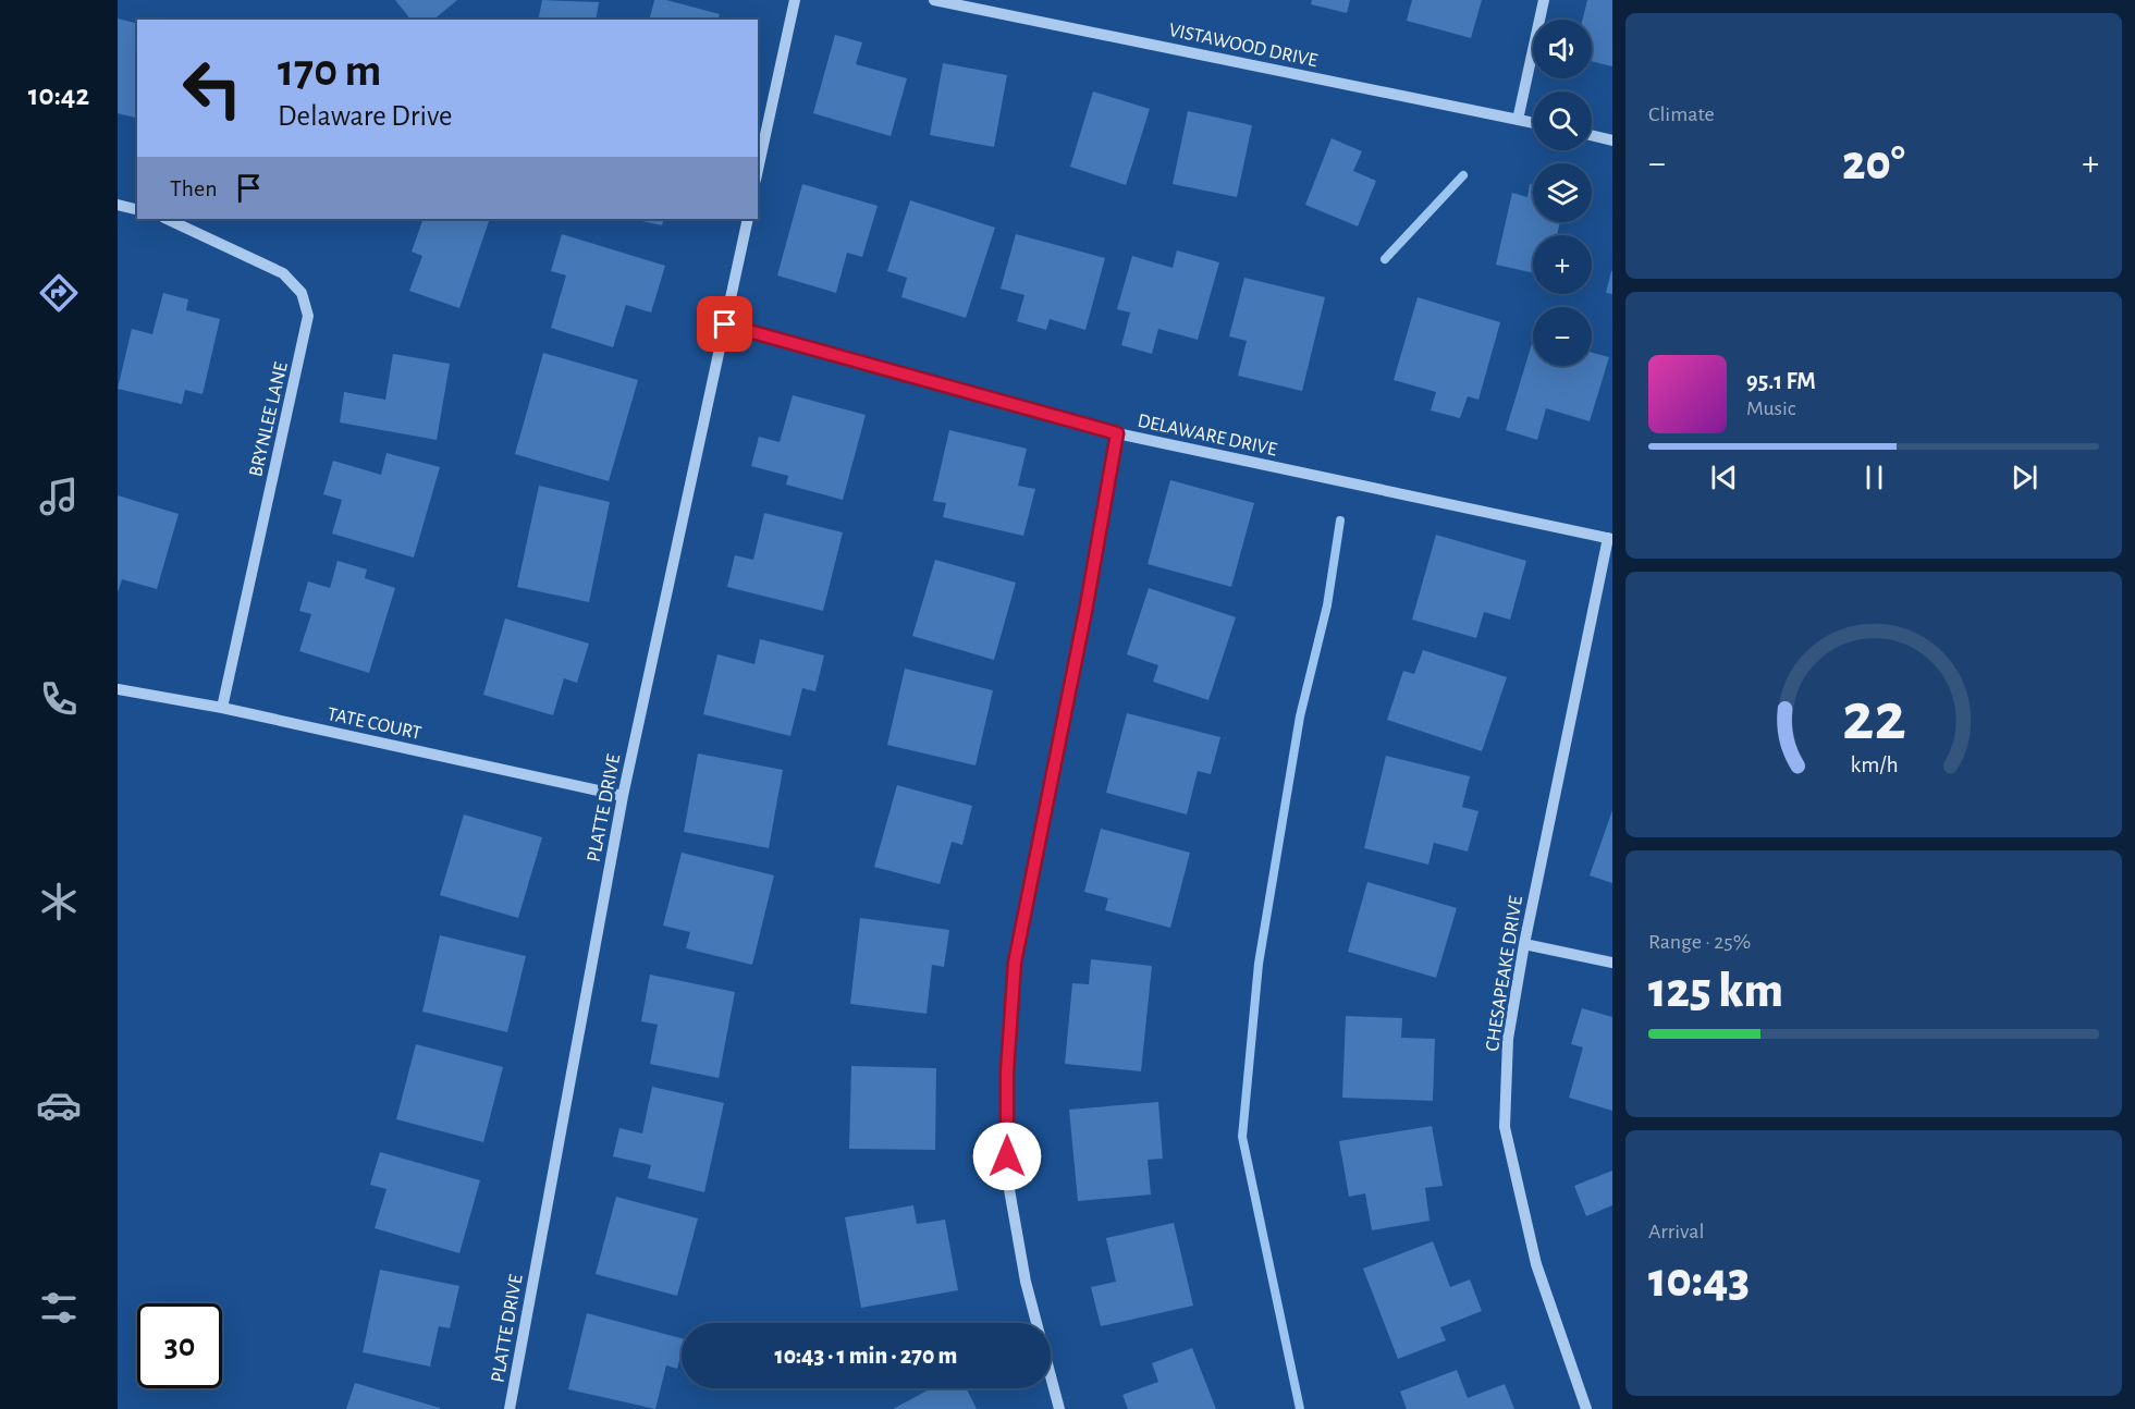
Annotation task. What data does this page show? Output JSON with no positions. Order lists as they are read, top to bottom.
{
  "streets": {
    "street": [
      "VISTAWOOD DRIVE",
      "BRYNLEE LANE",
      "DELAWARE DRIVE",
      "TATE COURT",
      "PLATTE DRIVE",
      "CHESAPEAKE DRIVE"
    ]
  },
  "crossings": [
    ["BRYNLEE LANE", "TATE COURT"],
    ["DELAWARE DRIVE", "PLATTE DRIVE"],
    ["DELAWARE DRIVE", "CHESAPEAKE DRIVE"],
    ["TATE COURT", "PLATTE DRIVE"]
  ],
  "page": {
    "tabs": "10:42",
    "tile": [
      "Climate",
      ["Range · 25%", "125 km"],
      ["Arrival", "10:43"]
    ],
    "map_buttons": ["+", "−"],
    "turn": ["170 m", "Delaware Drive"],
    "heat": ["−", "20°", "+"],
    "then": "Then",
    "song": ["95.1 FM", "Music"],
    "limit": "30",
    "trip": "10:43 · 1 min · 270 m",
    "gauge": ["22", "km/h"]
  }
}
